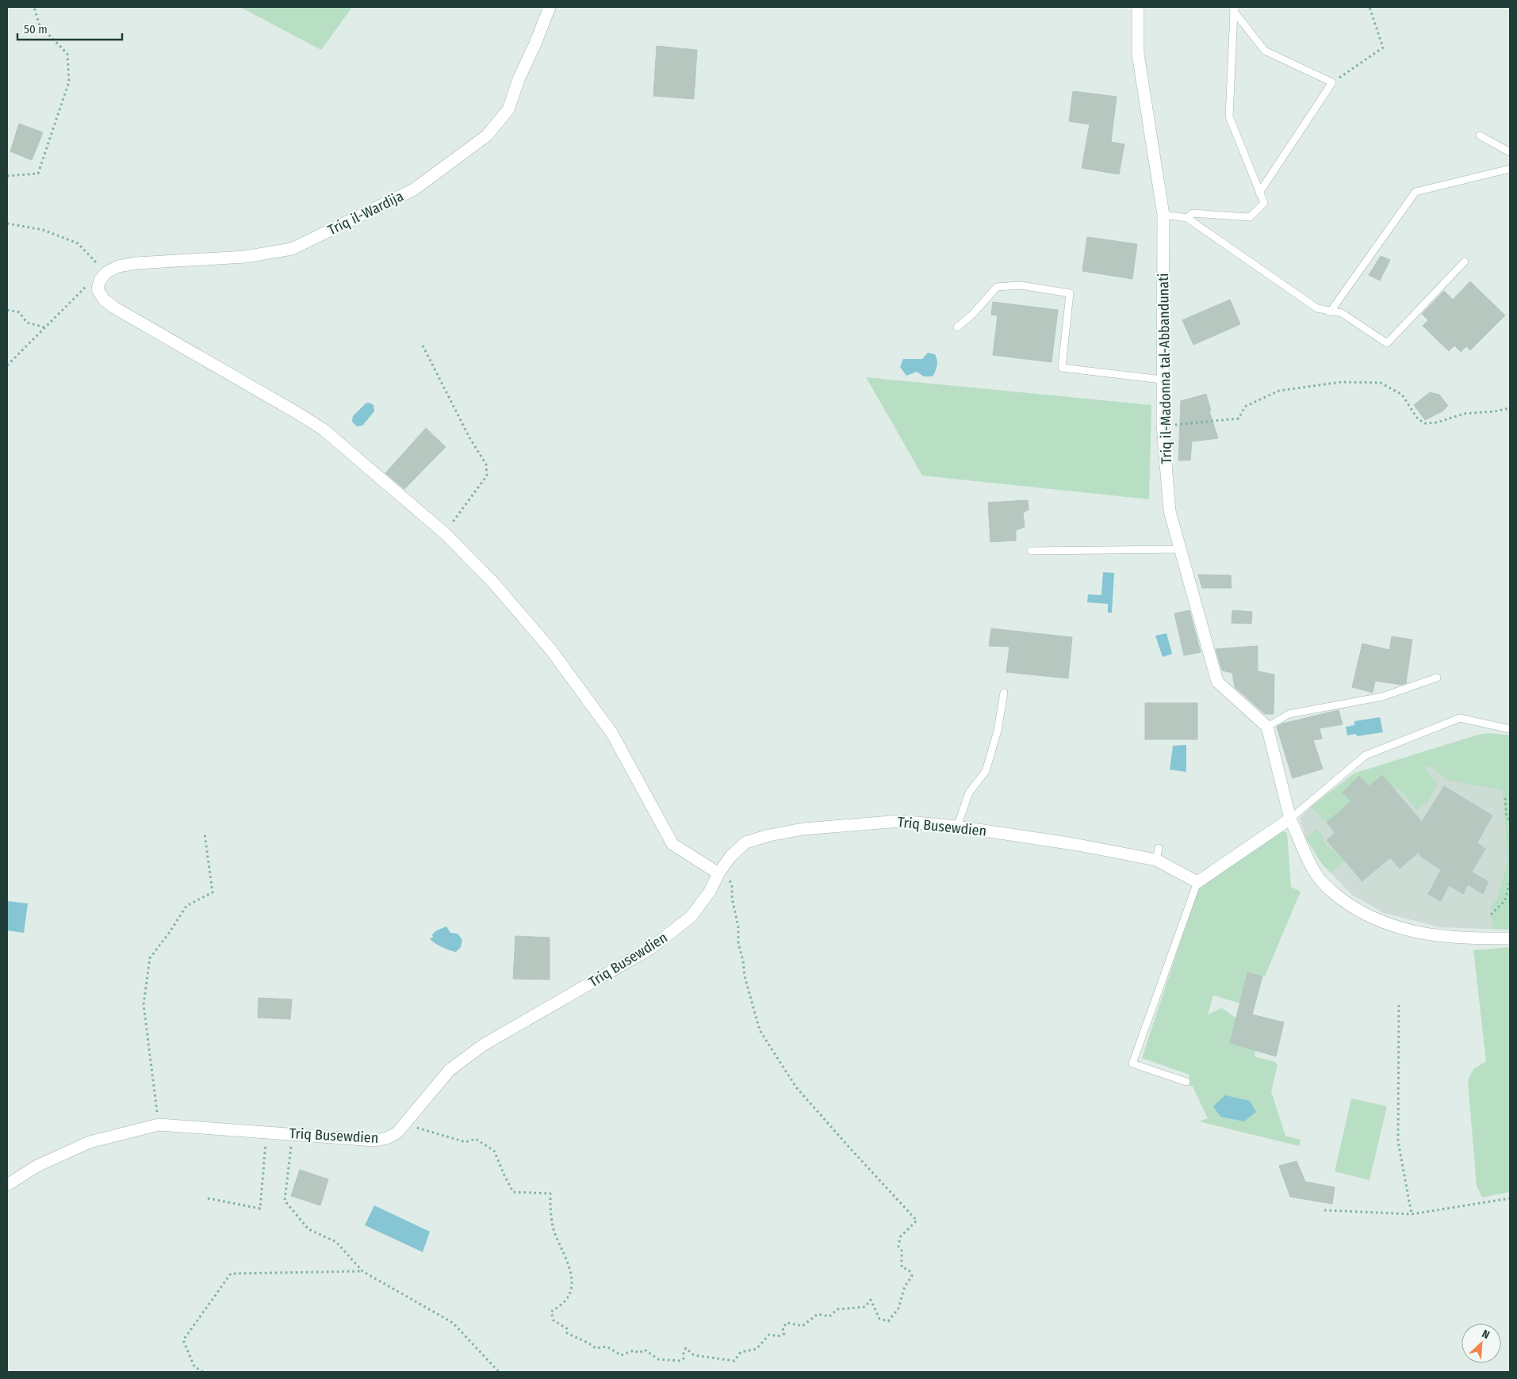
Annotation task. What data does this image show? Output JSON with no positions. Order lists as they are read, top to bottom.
{
  "streets": {
    "street": ["Triq il-Wardija", "Triq il-Madonna tal-Abbandunati", "Triq Busewdien"]
  },
  "scale_bar": "50 m",
  "north": "top right"
}
